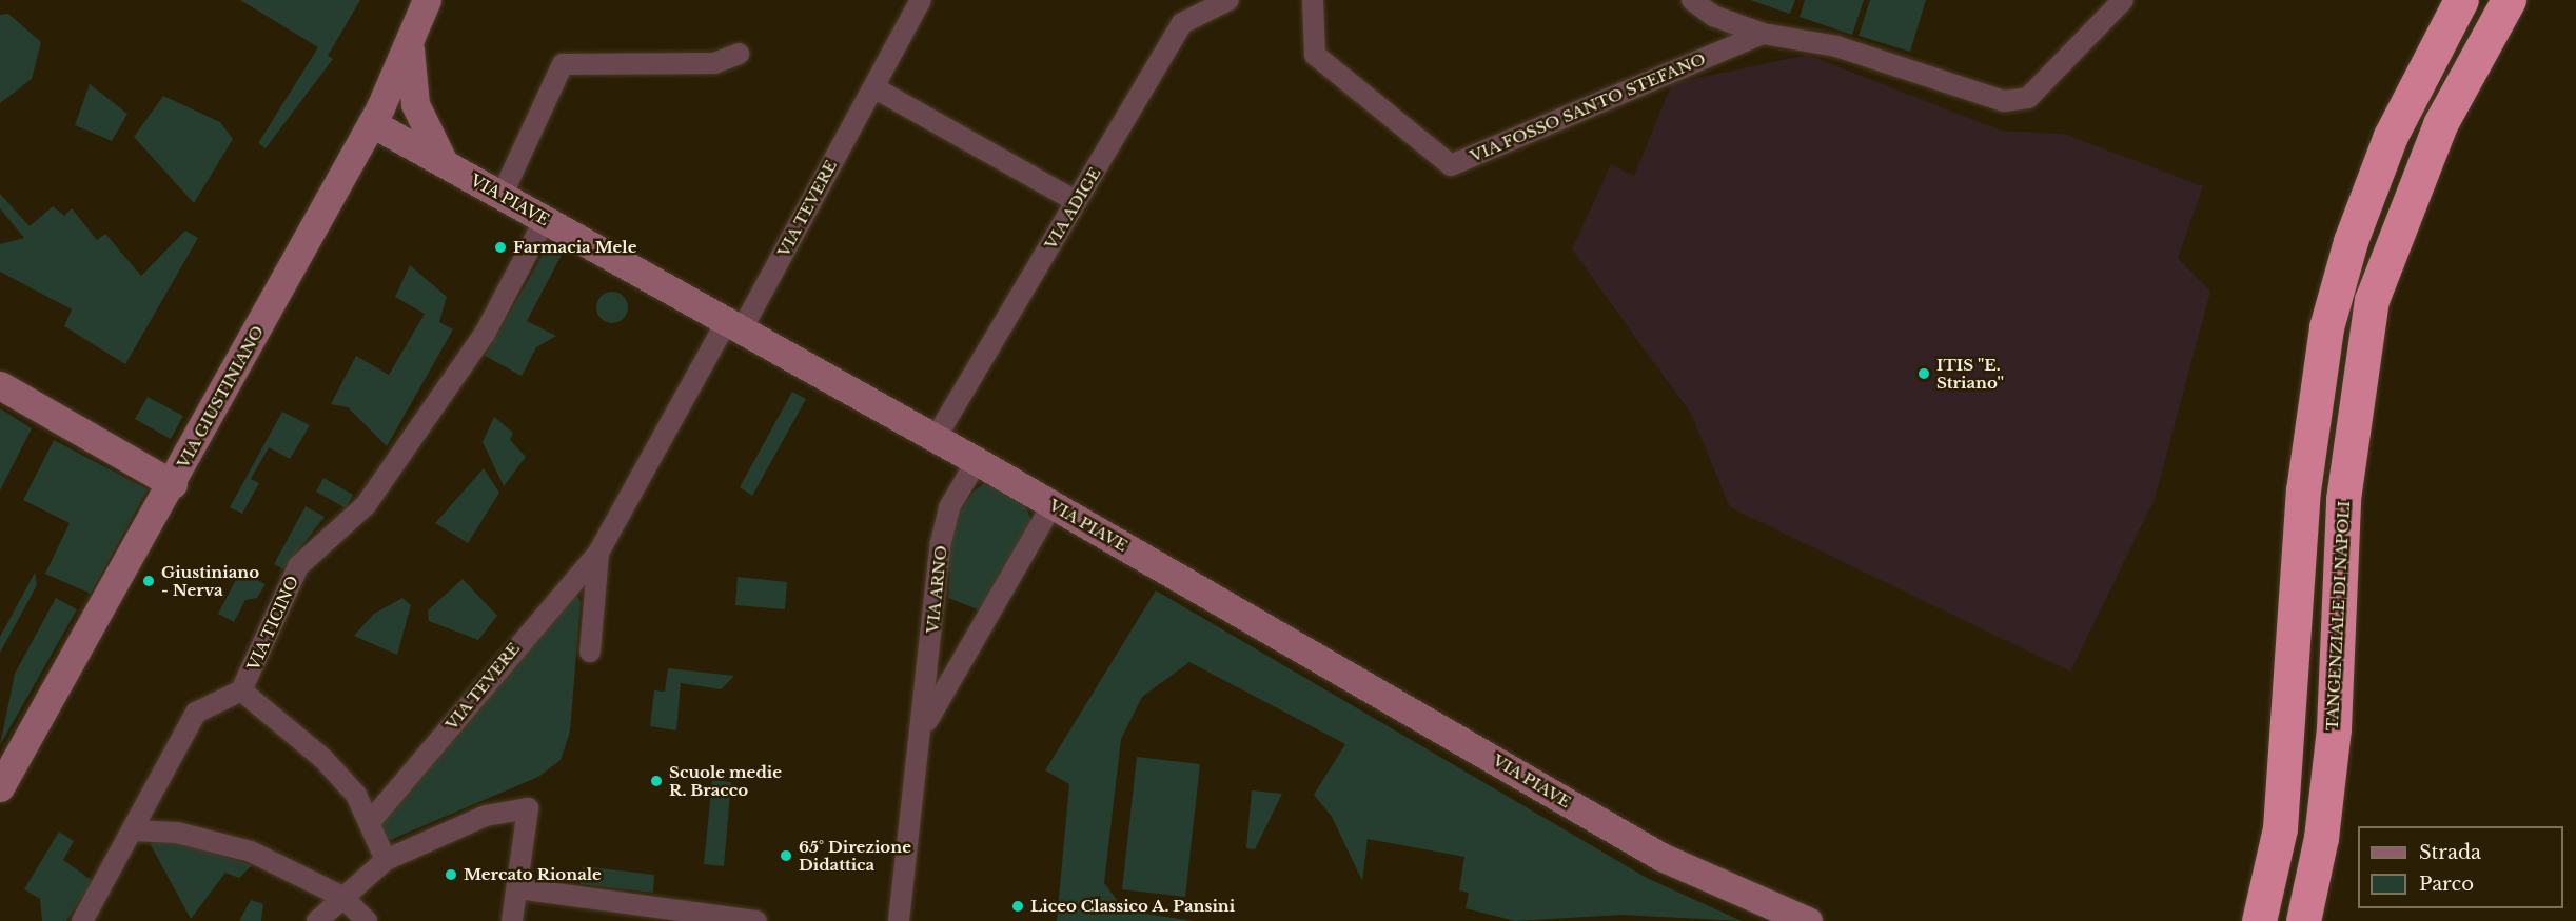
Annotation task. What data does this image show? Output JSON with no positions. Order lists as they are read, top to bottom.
{
  "streets": {
    "highway": ["TANGENZIALE DI NAPOLI"],
    "street": [
      "VIA FOSSO SANTO STEFANO",
      "VIA PIAVE",
      "VIA TEVERE",
      "VIA ADIGE",
      "VIA GIUSTINIANO",
      "VIA ARNO",
      "VIA TICINO"
    ]
  },
  "crossings": [
    ["VIA PIAVE", "VIA TEVERE"],
    ["VIA PIAVE", "VIA ADIGE"],
    ["VIA PIAVE", "VIA GIUSTINIANO"],
    ["VIA PIAVE", "VIA ARNO"],
    ["VIA PIAVE", "VIA TICINO"],
    ["VIA TEVERE", "VIA TICINO"]
  ],
  "places": [
    "Farmacia Mele",
    "ITIS ''E. Striano''",
    "Giustiniano - Nerva",
    "Scuole medie R. Bracco",
    "65° Direzione Didattica",
    "Mercato Rionale",
    "Liceo Classico A. Pansini"
  ],
  "legend": ["Strada", "Parco"]
}
